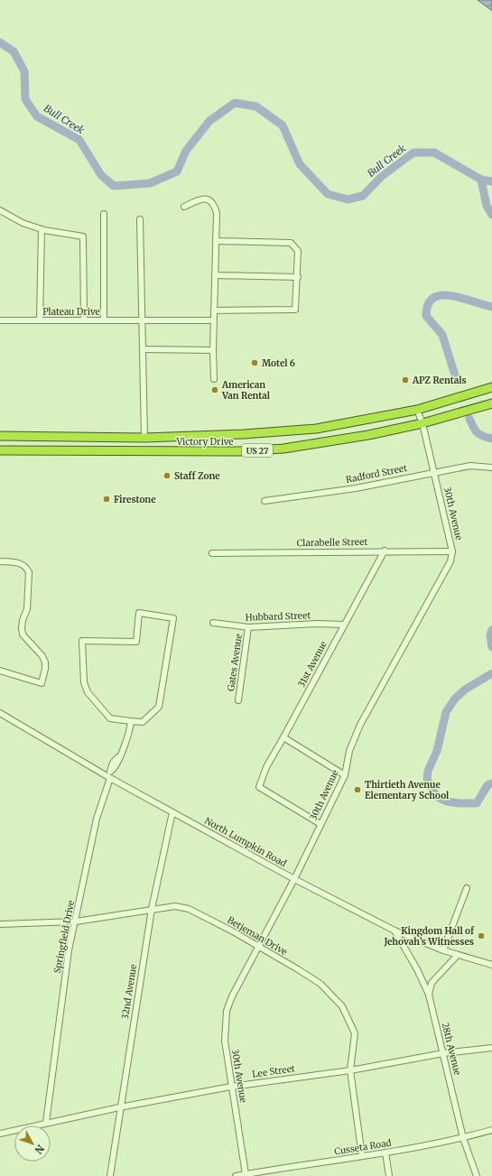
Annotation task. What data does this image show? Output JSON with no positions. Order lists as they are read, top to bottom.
{
  "streets": {
    "highway": ["Victory Drive", "US 27"],
    "street": [
      "Plateau Drive",
      "Radford Street",
      "30th Avenue",
      "Clarabelle Street",
      "Hubbard Street",
      "Gates Avenue",
      "31st Avenue",
      "North Lumpkin Road",
      "Betjeman Drive",
      "Springfield Drive",
      "32nd Avenue",
      "28th Avenue",
      "Lee Street",
      "Cusseta Road"
    ]
  },
  "crossings": [
    ["Victory Drive", "30th Avenue"],
    ["Radford Street", "30th Avenue"],
    ["30th Avenue", "Clarabelle Street"],
    ["30th Avenue", "31st Avenue"],
    ["30th Avenue", "North Lumpkin Road"],
    ["30th Avenue", "Betjeman Drive"],
    ["30th Avenue", "Lee Street"],
    ["30th Avenue", "Cusseta Road"],
    ["Clarabelle Street", "31st Avenue"],
    ["Hubbard Street", "Gates Avenue"],
    ["Hubbard Street", "31st Avenue"],
    ["North Lumpkin Road", "Springfield Drive"],
    ["North Lumpkin Road", "32nd Avenue"],
    ["North Lumpkin Road", "28th Avenue"],
    ["Betjeman Drive", "Springfield Drive"],
    ["Betjeman Drive", "32nd Avenue"],
    ["Betjeman Drive", "Lee Street"],
    ["Betjeman Drive", "Cusseta Road"],
    ["Springfield Drive", "Lee Street"],
    ["32nd Avenue", "Lee Street"],
    ["28th Avenue", "Lee Street"],
    ["28th Avenue", "Cusseta Road"]
  ],
  "water": ["Bull Creek"],
  "places": [
    "Motel 6",
    "APZ Rentals",
    "American Van Rental",
    "Staff Zone",
    "Firestone",
    "Thirtieth Avenue Elementary School",
    "Kingdom Hall of Jehovah’s Witnesses"
  ],
  "north": "bottom right"
}
